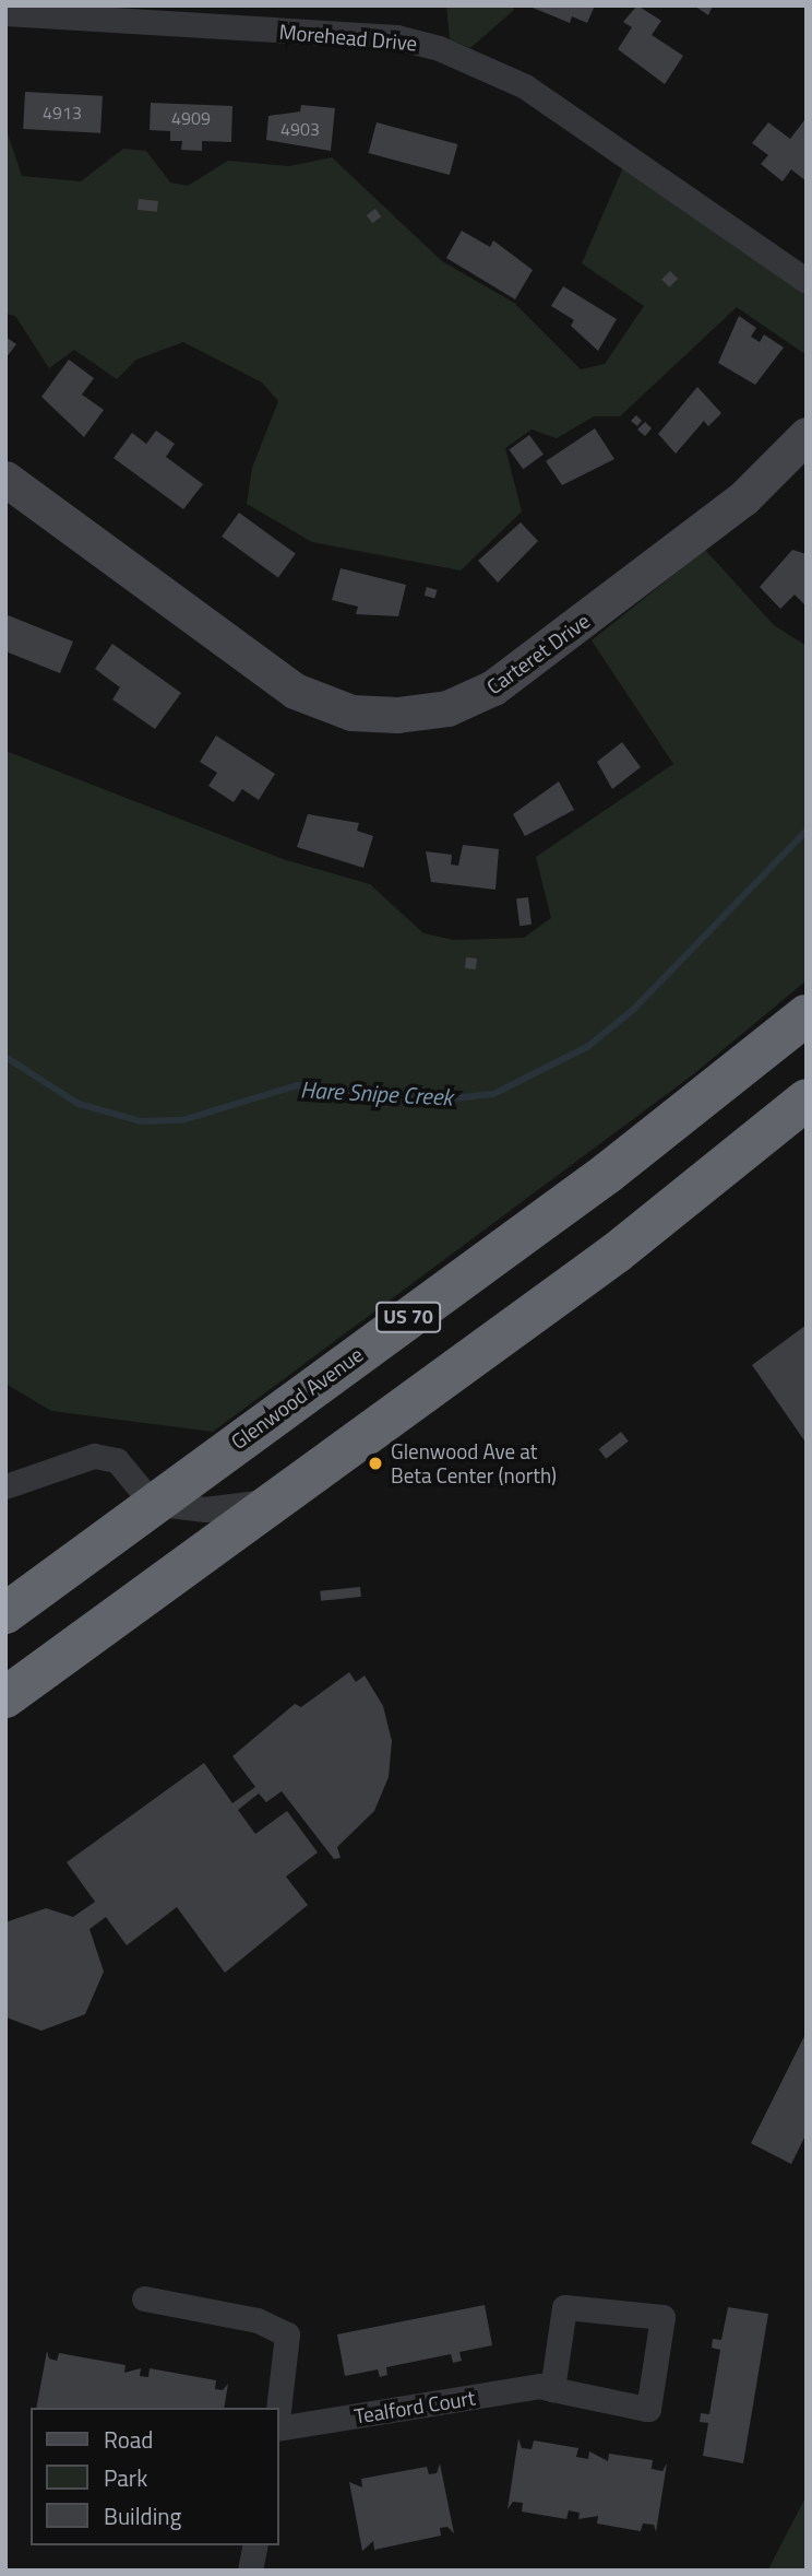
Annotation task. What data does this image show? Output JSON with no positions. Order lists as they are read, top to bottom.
{
  "streets": {
    "highway": ["US 70", "Glenwood Avenue"],
    "street": ["Morehead Drive", "Carteret Drive", "Tealford Court"]
  },
  "water": ["Hare Snipe Creek"],
  "places": ["Glenwood Ave at Beta Center (north)"],
  "house_numbers": ["4913", "4909", "4903"],
  "legend": ["Road", "Park", "Building"]
}
